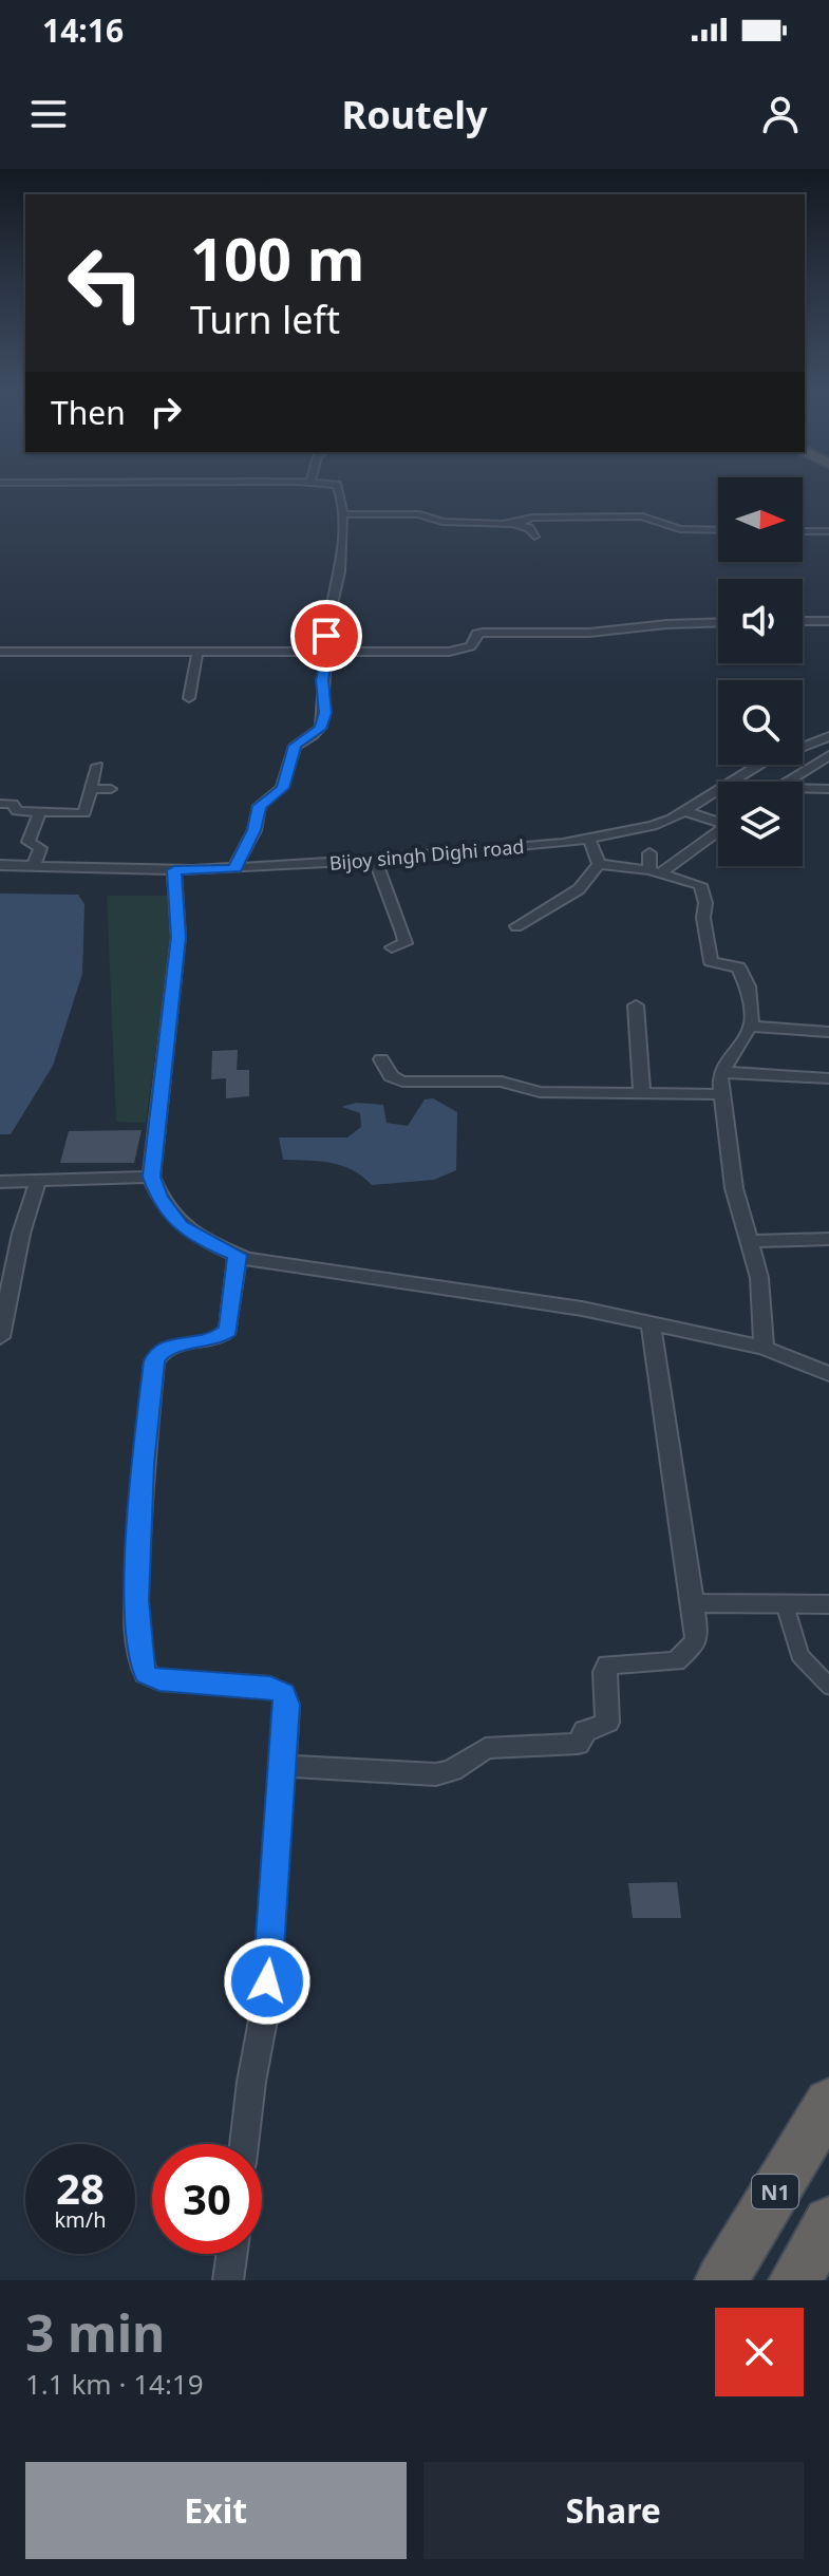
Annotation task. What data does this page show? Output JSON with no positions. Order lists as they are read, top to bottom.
{
  "streets": {
    "highway": ["N1"],
    "street": ["Bijoy singh Dighi road"]
  },
  "north": "right",
  "page": {
    "status": "14:16",
    "header": "Routely",
    "turn": ["100 m", "Turn left"],
    "then": "Then",
    "speed": "28 km/h",
    "limit": "30",
    "heading": ["3 min", "1.1 km · 14:19"],
    "buttons": ["Exit", "Share"]
  }
}
